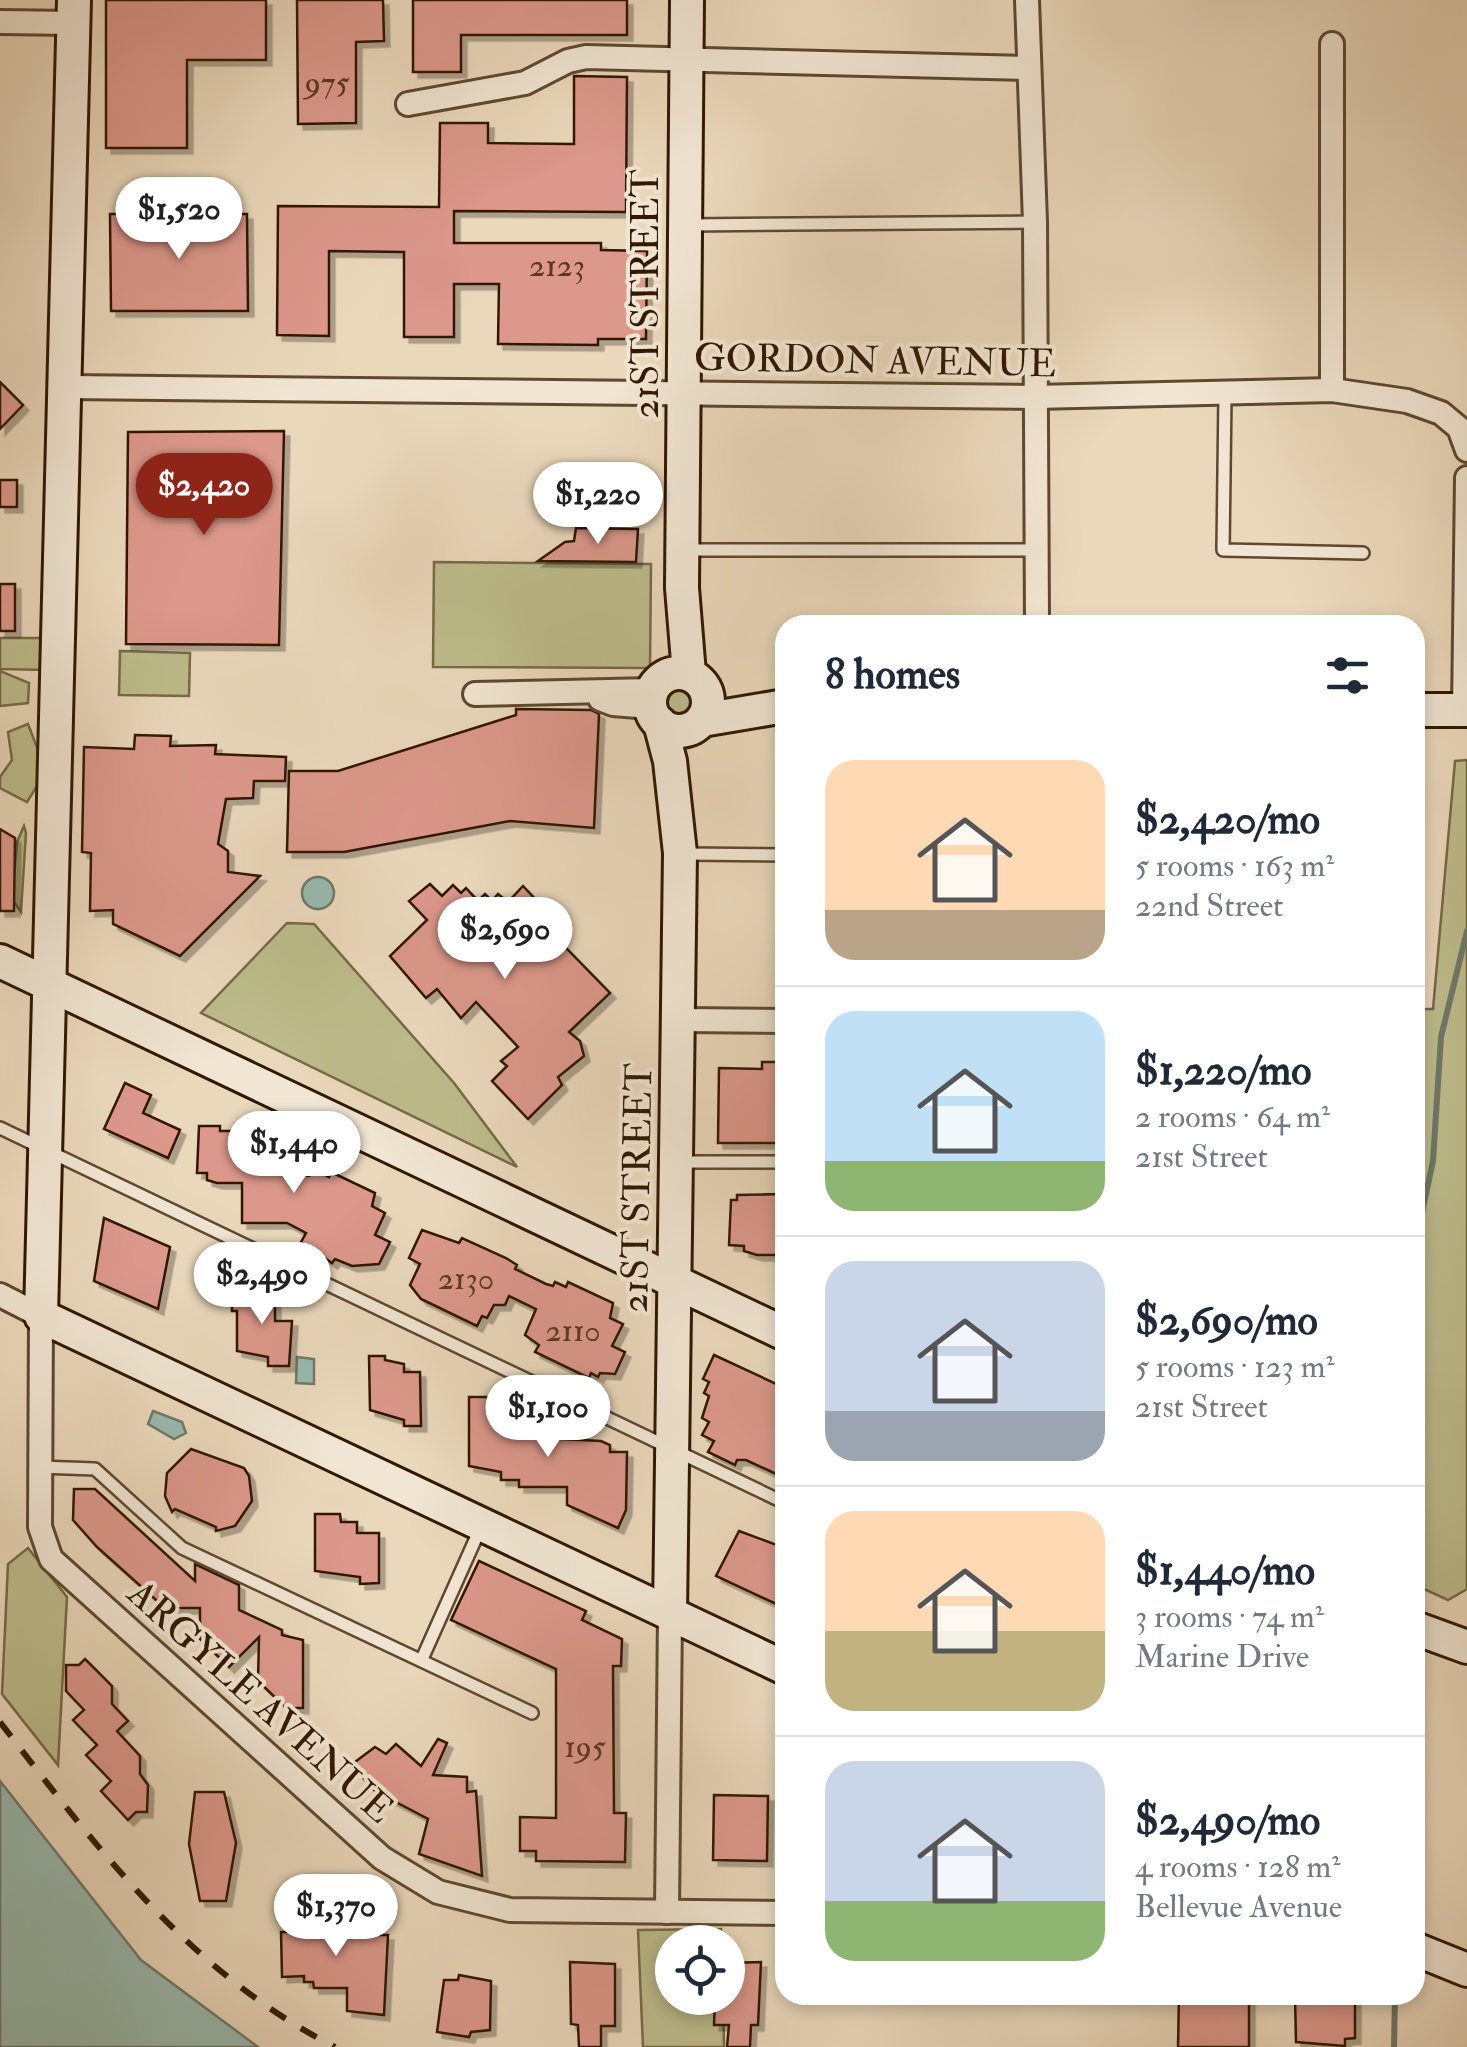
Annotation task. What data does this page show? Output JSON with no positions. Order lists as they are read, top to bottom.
{
  "streets": {
    "street": ["21ST STREET", "GORDON AVENUE", "ARGYLE AVENUE"]
  },
  "crossings": [
    ["21ST STREET", "GORDON AVENUE"],
    ["21ST STREET", "ARGYLE AVENUE"]
  ],
  "house_numbers": [
    "975",
    "2123",
    "2130",
    "2110",
    "195"
  ],
  "page": {
    "price": [
      "$1,520",
      "$2,420",
      "$1,220",
      "$2,690",
      "$1,440",
      "$2,490",
      "$1,100",
      "$1,370"
    ],
    "heading": "8 homes",
    "list": [
      {
        "name": "$2,420/mo",
        "note": "5 rooms · 163 m² · 22nd Street"
      },
      {
        "name": "$1,220/mo",
        "note": "2 rooms · 64 m² · 21st Street"
      },
      {
        "name": "$2,690/mo",
        "note": "5 rooms · 123 m² · 21st Street"
      },
      {
        "name": "$1,440/mo",
        "note": "3 rooms · 74 m² · Marine Drive"
      },
      {
        "name": "$2,490/mo",
        "note": "4 rooms · 128 m² · Bellevue Avenue"
      }
    ]
  }
}
